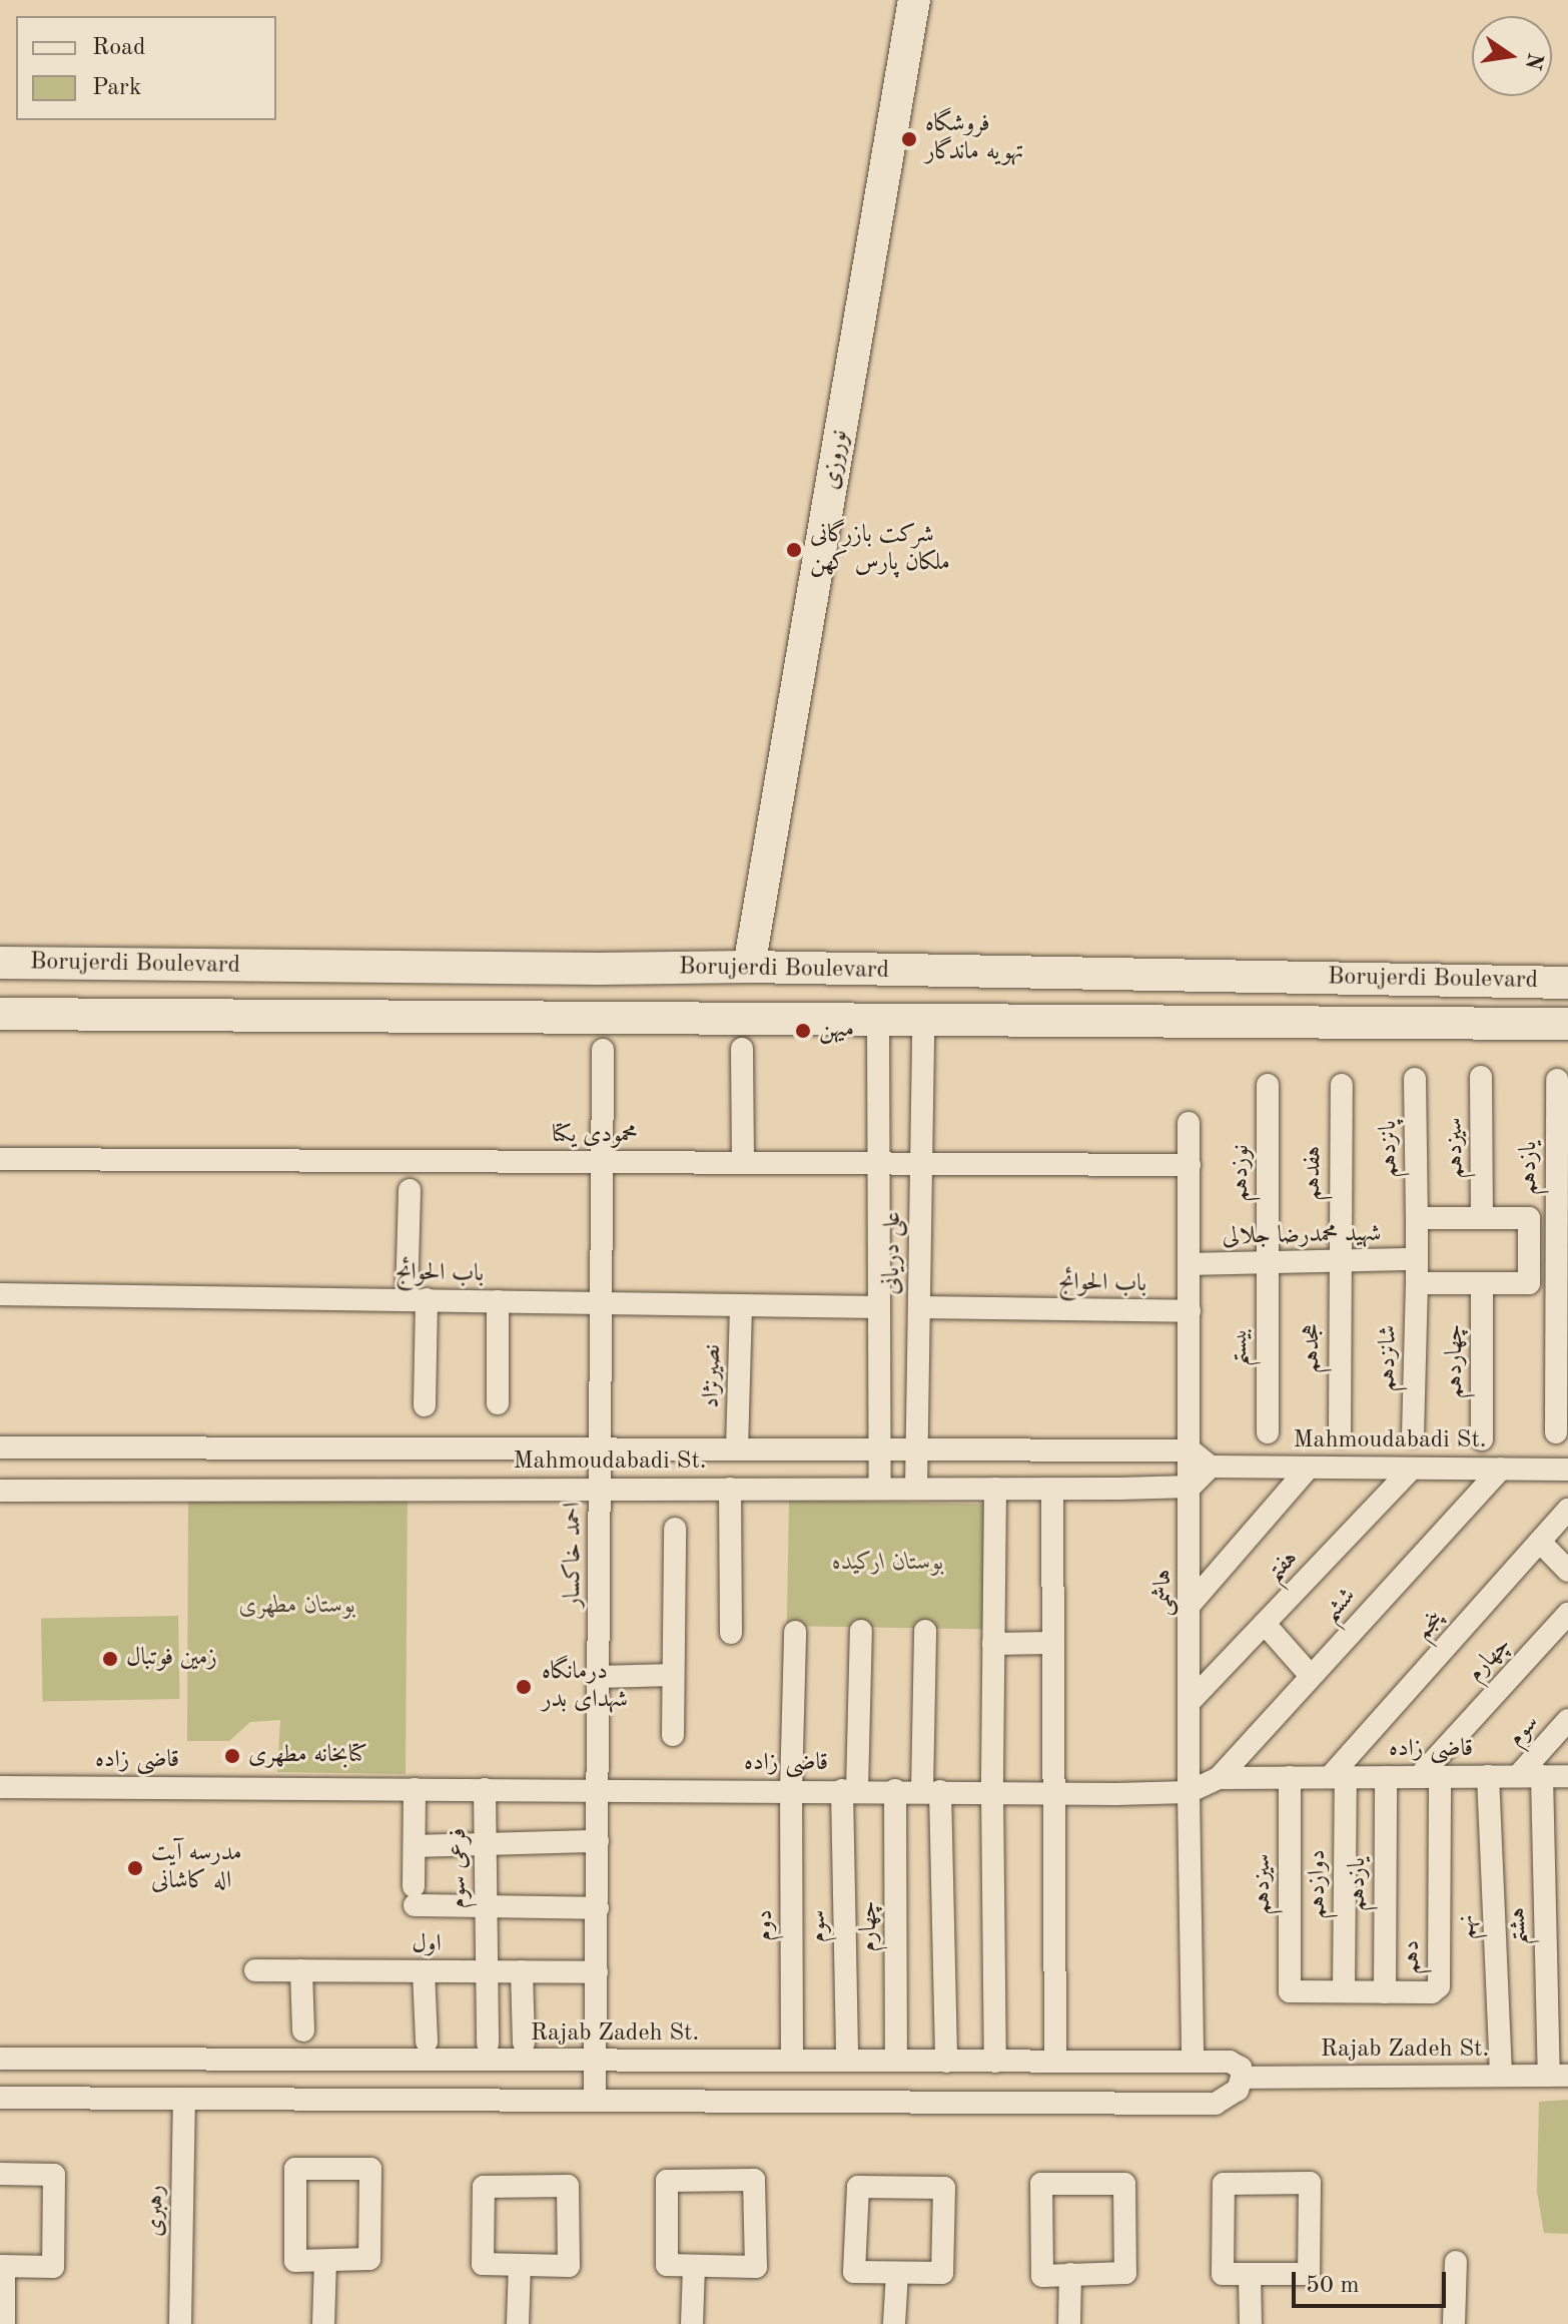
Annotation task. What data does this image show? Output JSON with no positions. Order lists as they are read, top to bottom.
{
  "streets": {
    "main road": ["نوروزی", "Borujerdi Boulevard"],
    "street": [
      "محمودی یکتا",
      "سیزدهم",
      "پانزدهم",
      "یازدهم",
      "نوزدهم",
      "هفدهم",
      "شهید محمدرضا جلالی",
      "علی دریانی",
      "باب الحوائج",
      "بیستم",
      "هجدهم",
      "شانزدهم",
      "چهاردهم",
      "نصیرنژاد",
      "Mahmoudabadi St.",
      "احمد خاکسار",
      "هفتم",
      "هاشمی",
      "ششم",
      "پنجم",
      "چهارم",
      "سوم",
      "قاضی زاده",
      "فرعی سوم",
      "دوازدهم",
      "دوم",
      "هشتم",
      "نهم",
      "اول",
      "دهم",
      "Rajab Zadeh St.",
      "رهبری"
    ]
  },
  "crossings": [
    ["نوروزی", "Borujerdi Boulevard"],
    ["Borujerdi Boulevard", "علی دریانی"],
    ["محمودی یکتا", "علی دریانی"],
    ["محمودی یکتا", "احمد خاکسار"],
    ["محمودی یکتا", "هاشمی"],
    ["سیزدهم", "شهید محمدرضا جلالی"],
    ["سیزدهم", "قاضی زاده"],
    ["سیزدهم", "دهم"],
    ["پانزدهم", "شهید محمدرضا جلالی"],
    ["یازدهم", "قاضی زاده"],
    ["یازدهم", "دهم"],
    ["نوزدهم", "شهید محمدرضا جلالی"],
    ["نوزدهم", "بیستم"],
    ["هفدهم", "شهید محمدرضا جلالی"],
    ["هفدهم", "هجدهم"],
    ["شهید محمدرضا جلالی", "بیستم"],
    ["شهید محمدرضا جلالی", "هجدهم"],
    ["شهید محمدرضا جلالی", "شانزدهم"],
    ["شهید محمدرضا جلالی", "چهاردهم"],
    ["شهید محمدرضا جلالی", "هاشمی"],
    ["علی دریانی", "باب الحوائج"],
    ["علی دریانی", "Mahmoudabadi St."],
    ["باب الحوائج", "نصیرنژاد"],
    ["باب الحوائج", "احمد خاکسار"],
    ["باب الحوائج", "هاشمی"],
    ["نصیرنژاد", "Mahmoudabadi St."],
    ["Mahmoudabadi St.", "احمد خاکسار"],
    ["Mahmoudabadi St.", "هفتم"],
    ["Mahmoudabadi St.", "هاشمی"],
    ["Mahmoudabadi St.", "ششم"],
    ["احمد خاکسار", "قاضی زاده"],
    ["احمد خاکسار", "اول"],
    ["احمد خاکسار", "Rajab Zadeh St."],
    ["هفتم", "هاشمی"],
    ["هاشمی", "قاضی زاده"],
    ["هاشمی", "Rajab Zadeh St."],
    ["ششم", "قاضی زاده"],
    ["پنجم", "قاضی زاده"],
    ["پنجم", "دوازدهم"],
    ["چهارم", "قاضی زاده"],
    ["چهارم", "دهم"],
    ["چهارم", "Rajab Zadeh St."],
    ["سوم", "قاضی زاده"],
    ["سوم", "Rajab Zadeh St."],
    ["قاضی زاده", "فرعی سوم"],
    ["قاضی زاده", "دوازدهم"],
    ["قاضی زاده", "دوم"],
    ["قاضی زاده", "هشتم"],
    ["قاضی زاده", "نهم"],
    ["قاضی زاده", "دهم"],
    ["فرعی سوم", "اول"],
    ["دوازدهم", "دهم"],
    ["دوم", "Rajab Zadeh St."],
    ["هشتم", "Rajab Zadeh St."],
    ["نهم", "Rajab Zadeh St."]
  ],
  "parks": ["بوستان ارکیده", "بوستان مطهری"],
  "places": [
    "فروشگاه تهویه ماندگار",
    "شرکت بازرگانی ملکان پارس کهن",
    "میهن",
    "زمین فوتبال",
    "درمانگاه شهدای بدر",
    "کتابخانه مطهری",
    "مدرسه آیت اله کاشانی"
  ],
  "legend": ["Road", "Park"],
  "scale_bar": "50 m",
  "north": "right"
}
